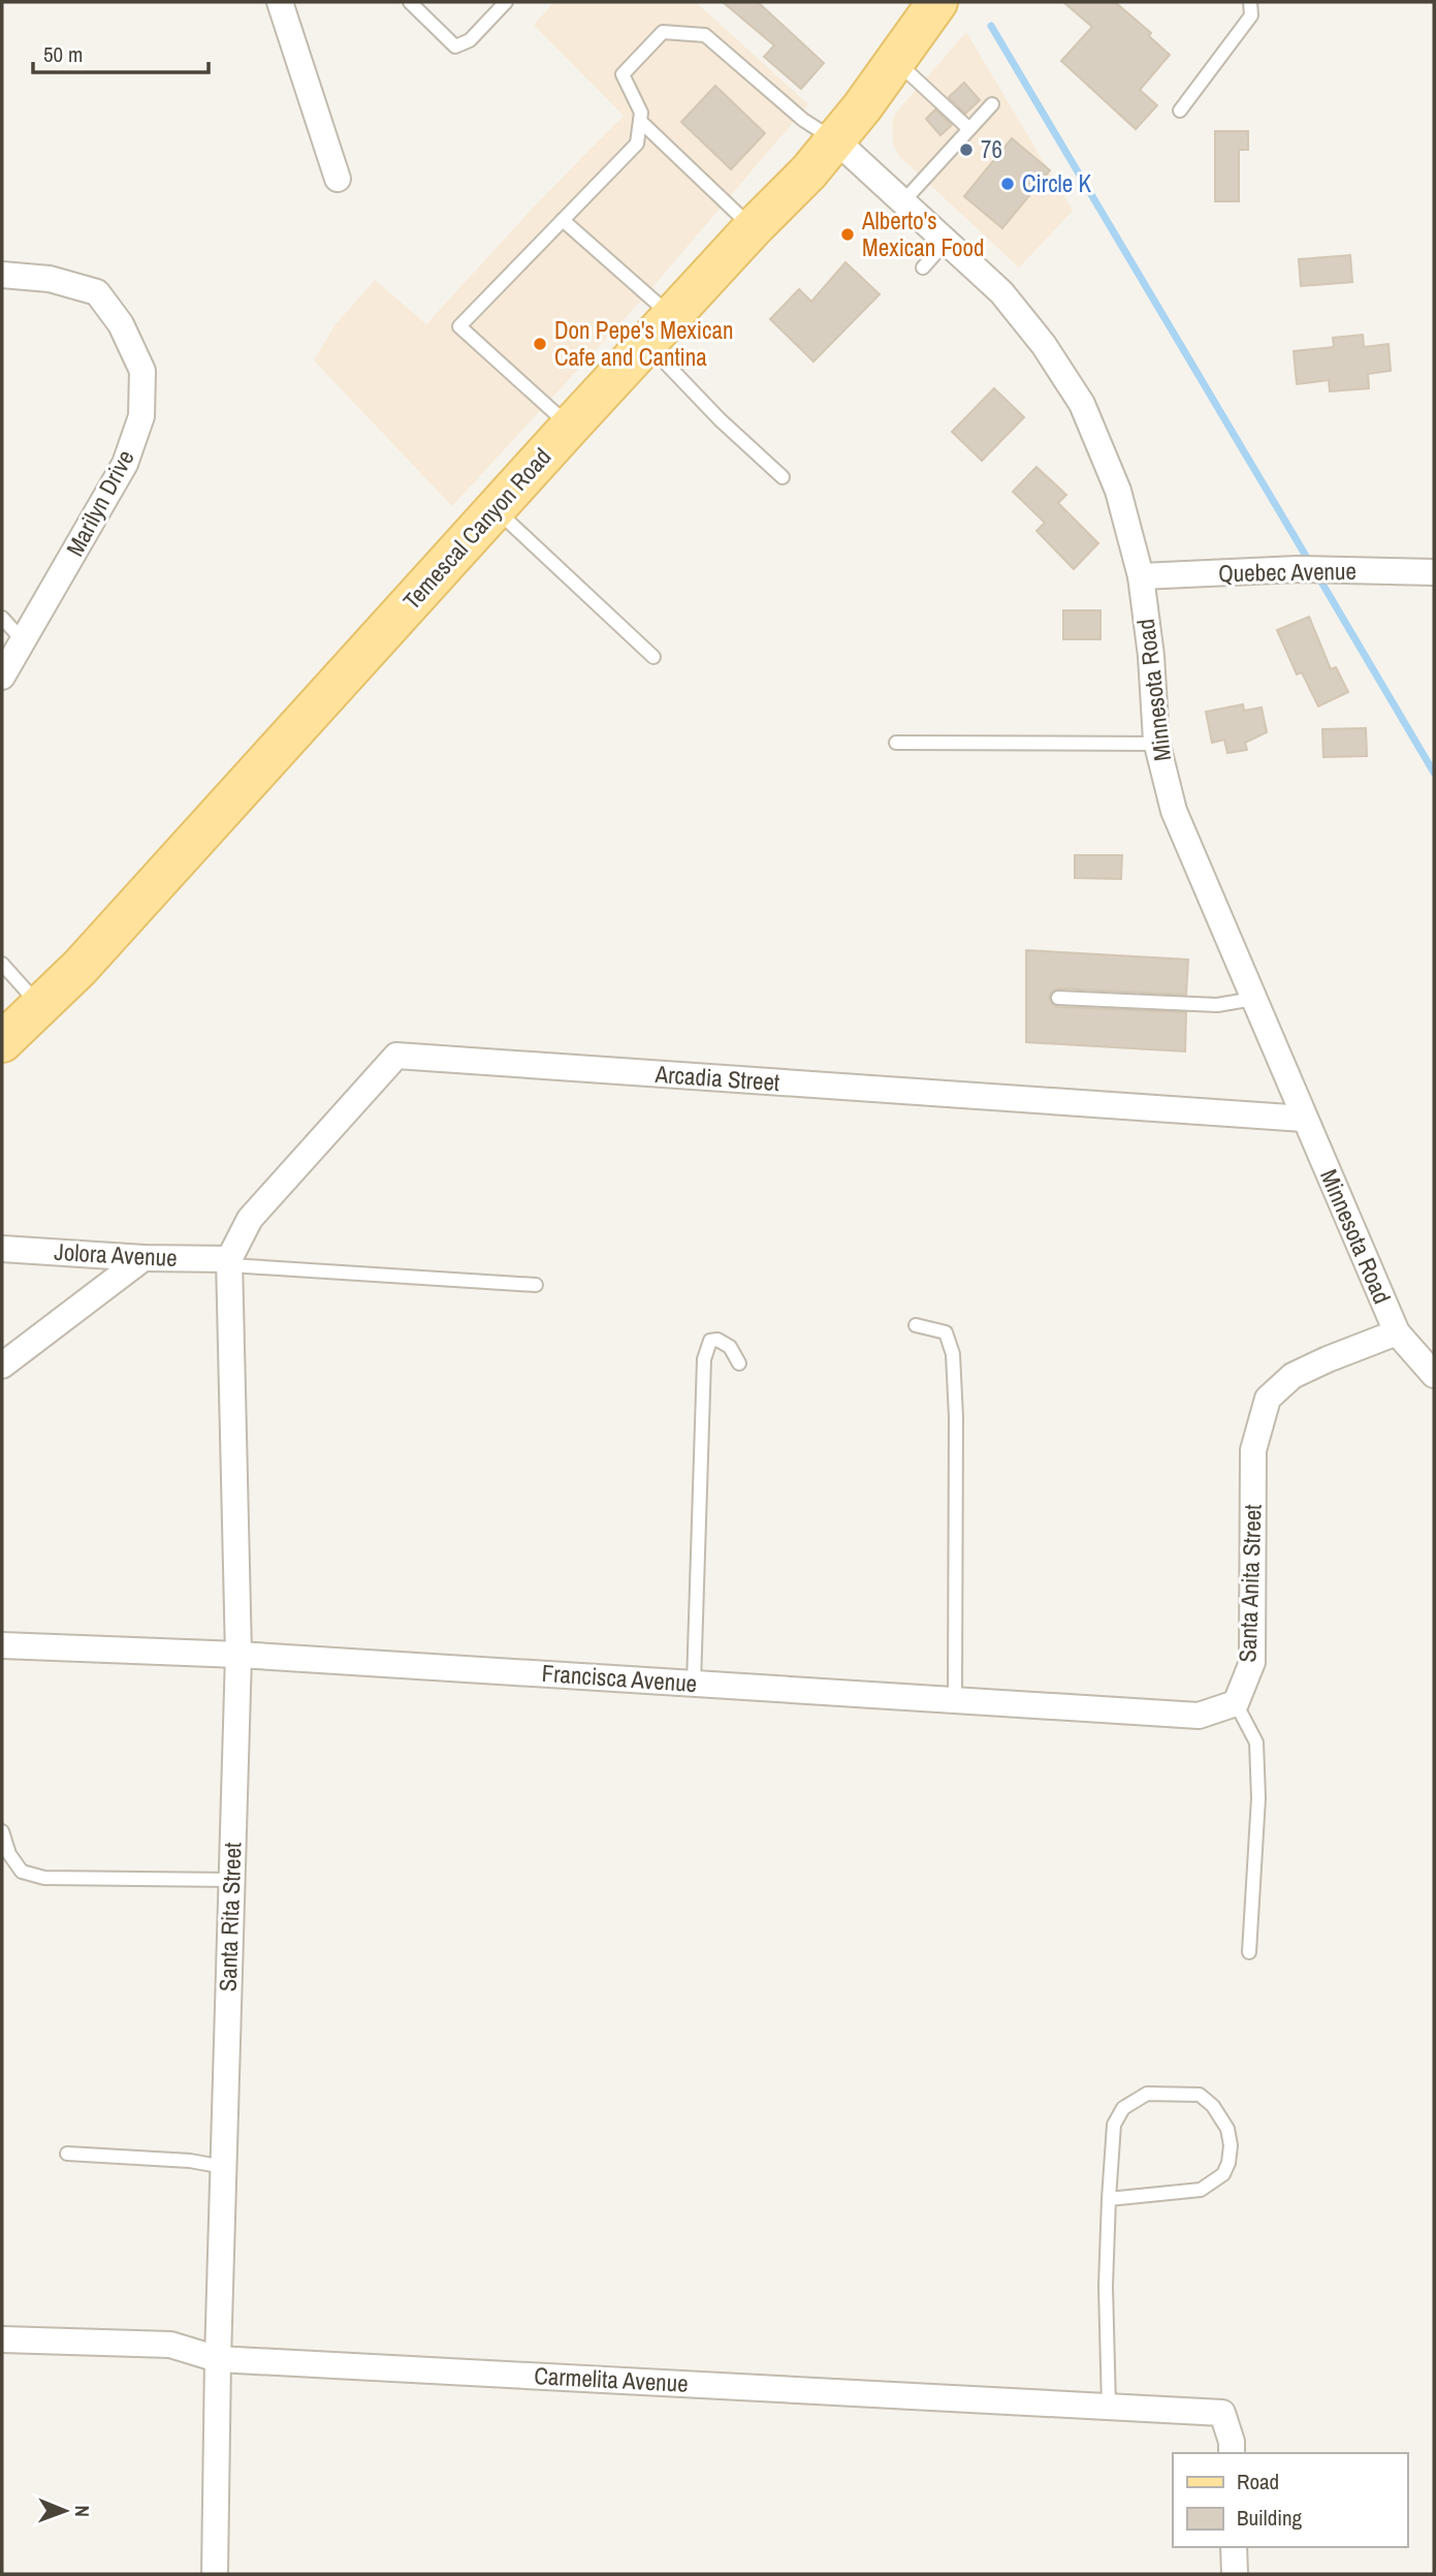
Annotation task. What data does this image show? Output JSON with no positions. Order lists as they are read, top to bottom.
{
  "streets": {
    "main road": ["Temescal Canyon Road"],
    "street": [
      "Marilyn Drive",
      "Quebec Avenue",
      "Minnesota Road",
      "Arcadia Street",
      "Jolora Avenue",
      "Santa Anita Street",
      "Francisca Avenue",
      "Santa Rita Street",
      "Carmelita Avenue"
    ]
  },
  "crossings": [
    ["Temescal Canyon Road", "Minnesota Road"],
    ["Quebec Avenue", "Minnesota Road"],
    ["Minnesota Road", "Arcadia Street"],
    ["Minnesota Road", "Santa Anita Street"],
    ["Arcadia Street", "Jolora Avenue"],
    ["Arcadia Street", "Santa Rita Street"],
    ["Jolora Avenue", "Santa Rita Street"],
    ["Santa Anita Street", "Francisca Avenue"],
    ["Francisca Avenue", "Santa Rita Street"],
    ["Santa Rita Street", "Carmelita Avenue"]
  ],
  "places": [
    "76",
    "Circle K",
    "Alberto's Mexican Food",
    "Don Pepe's Mexican Cafe and Cantina"
  ],
  "legend": ["Road", "Building"],
  "scale_bar": "50 m",
  "north": "right"
}
